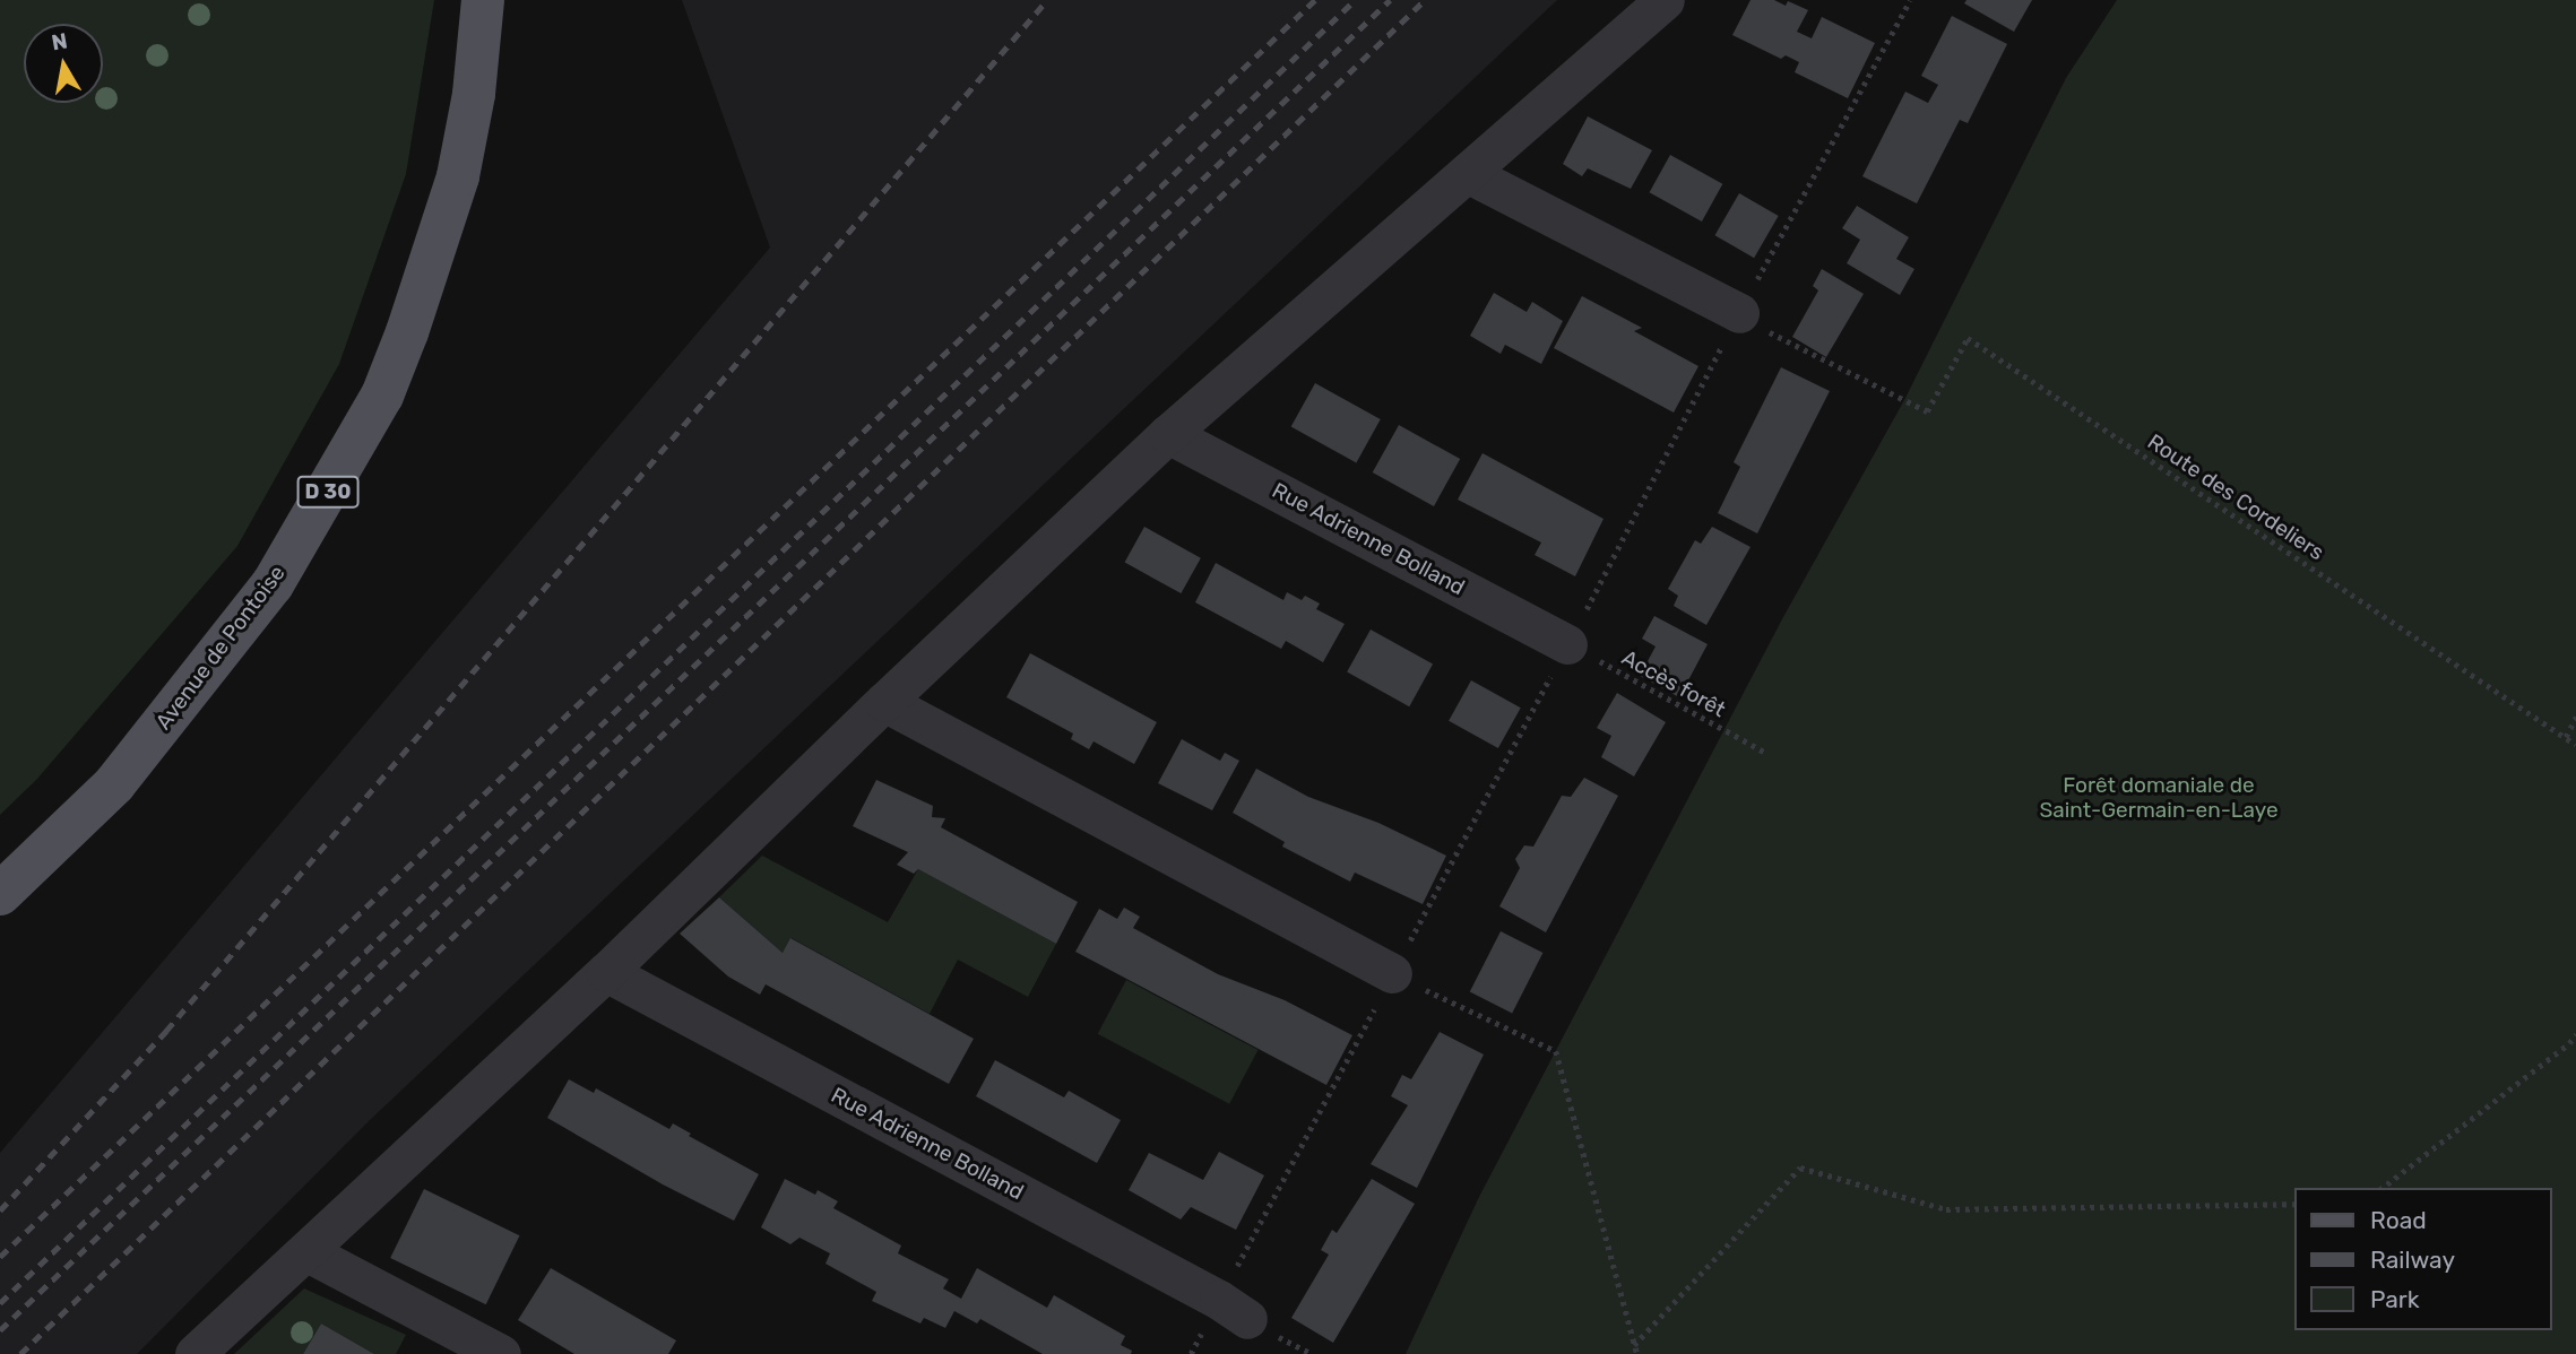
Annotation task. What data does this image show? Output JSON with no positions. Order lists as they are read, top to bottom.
{
  "streets": {
    "main road": ["D 30", "Avenue de Pontoise"],
    "street": ["Rue Adrienne Bolland"],
    "path": ["Route des Cordeliers", "Accès forêt"]
  },
  "crossings": [
    ["Rue Adrienne Bolland", "Accès forêt"]
  ],
  "parks": ["Forêt domaniale de Saint-Germain-en-Laye"],
  "legend": ["Road", "Railway", "Park"],
  "north": "top"
}
